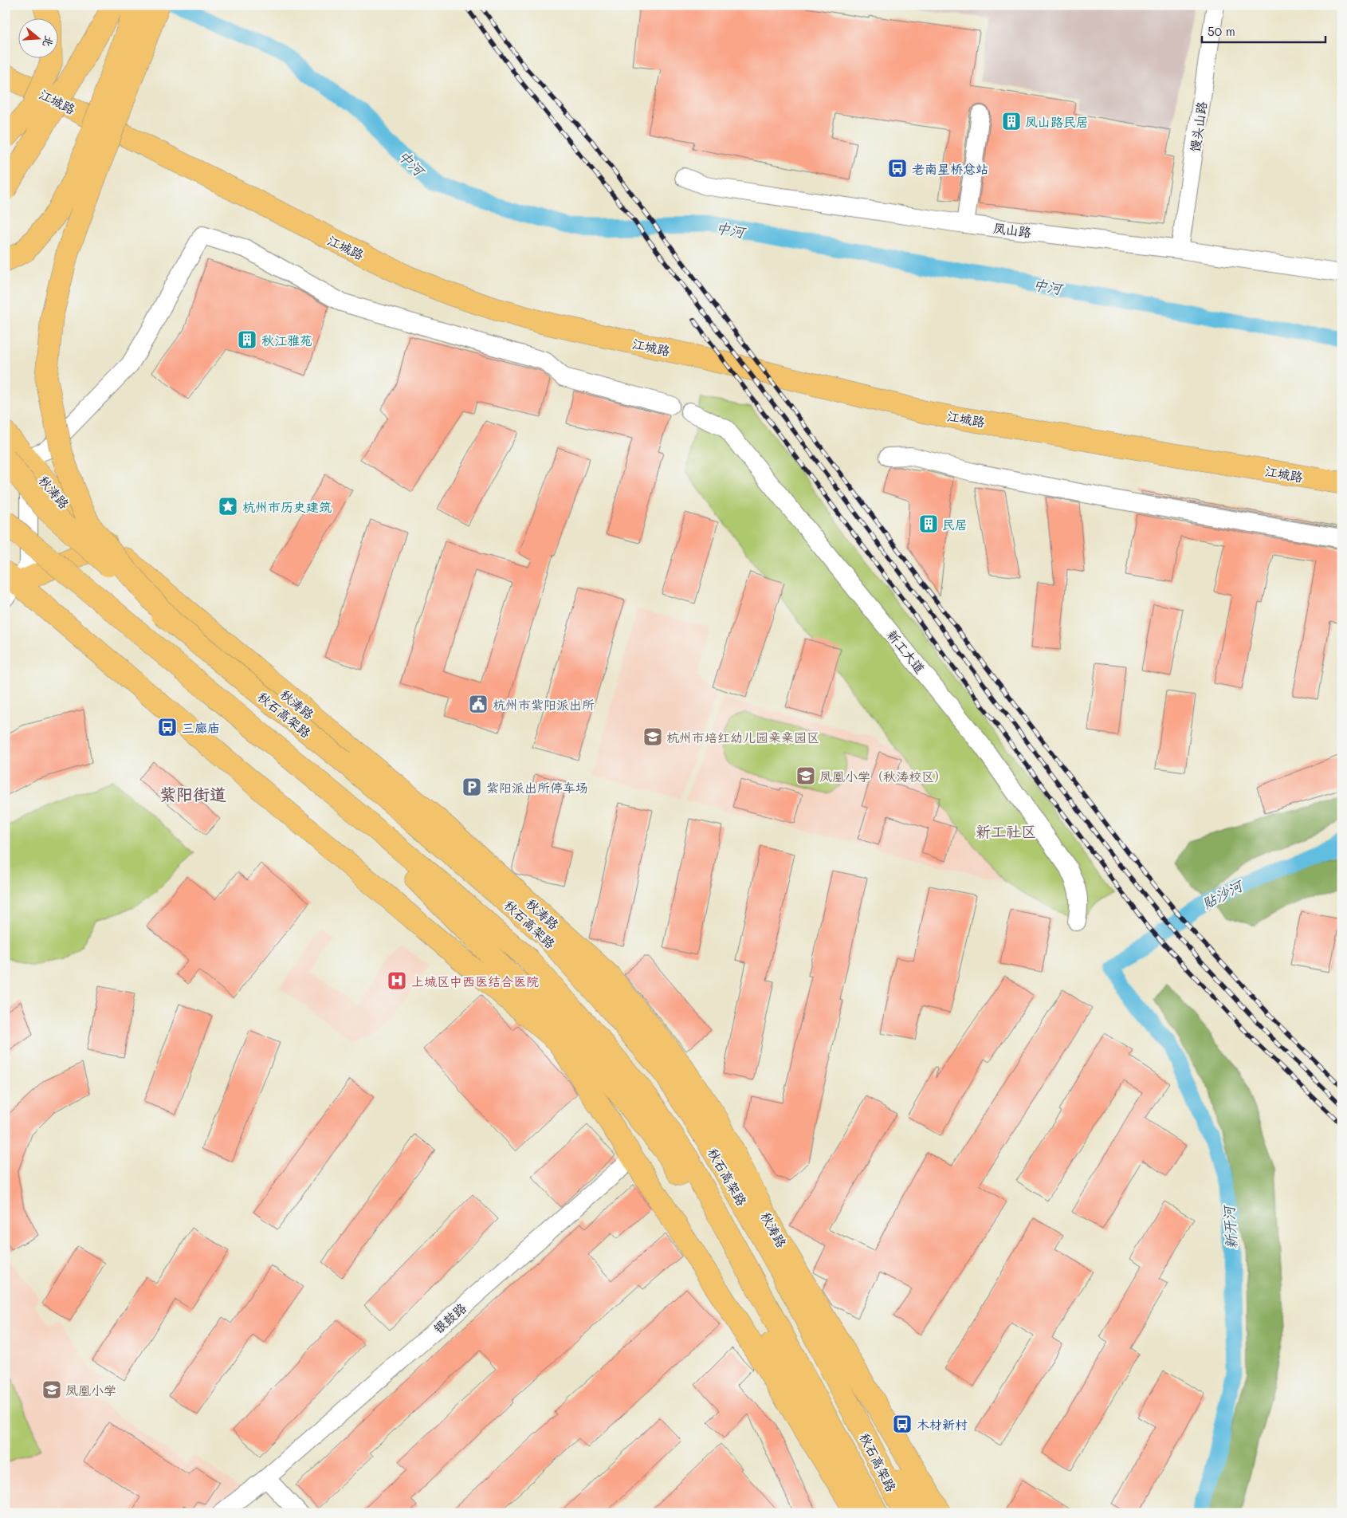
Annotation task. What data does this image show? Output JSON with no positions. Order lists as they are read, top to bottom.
{
  "streets": {
    "main road": ["江城路", "秋涛路", "秋石高架路"],
    "street": [
      "馒头山路",
      "凤山路",
      "新工大道",
      "银鼓路"
    ]
  },
  "crossings": [
    ["馒头山路", "凤山路"]
  ],
  "districts": ["紫阳街道", "新工社区"],
  "water": ["中河", "贴沙河", "新开河"],
  "places": {
    "building": ["凤山路民居", "秋江雅苑", "民居"],
    "bus stop": ["老南星桥总站", "三廊庙", "木材新村"],
    "place": ["杭州市历史建筑"],
    "public building": ["杭州市紫阳派出所"],
    "school or university": ["杭州市培红幼儿园亲亲园区", "凤凰小学（秋涛校区）", "凤凰小学"],
    "parking": ["紫阳派出所停车场"],
    "hospital": ["上城区中西医结合医院"]
  },
  "scale_bar": "50 m",
  "north": "right"
}
